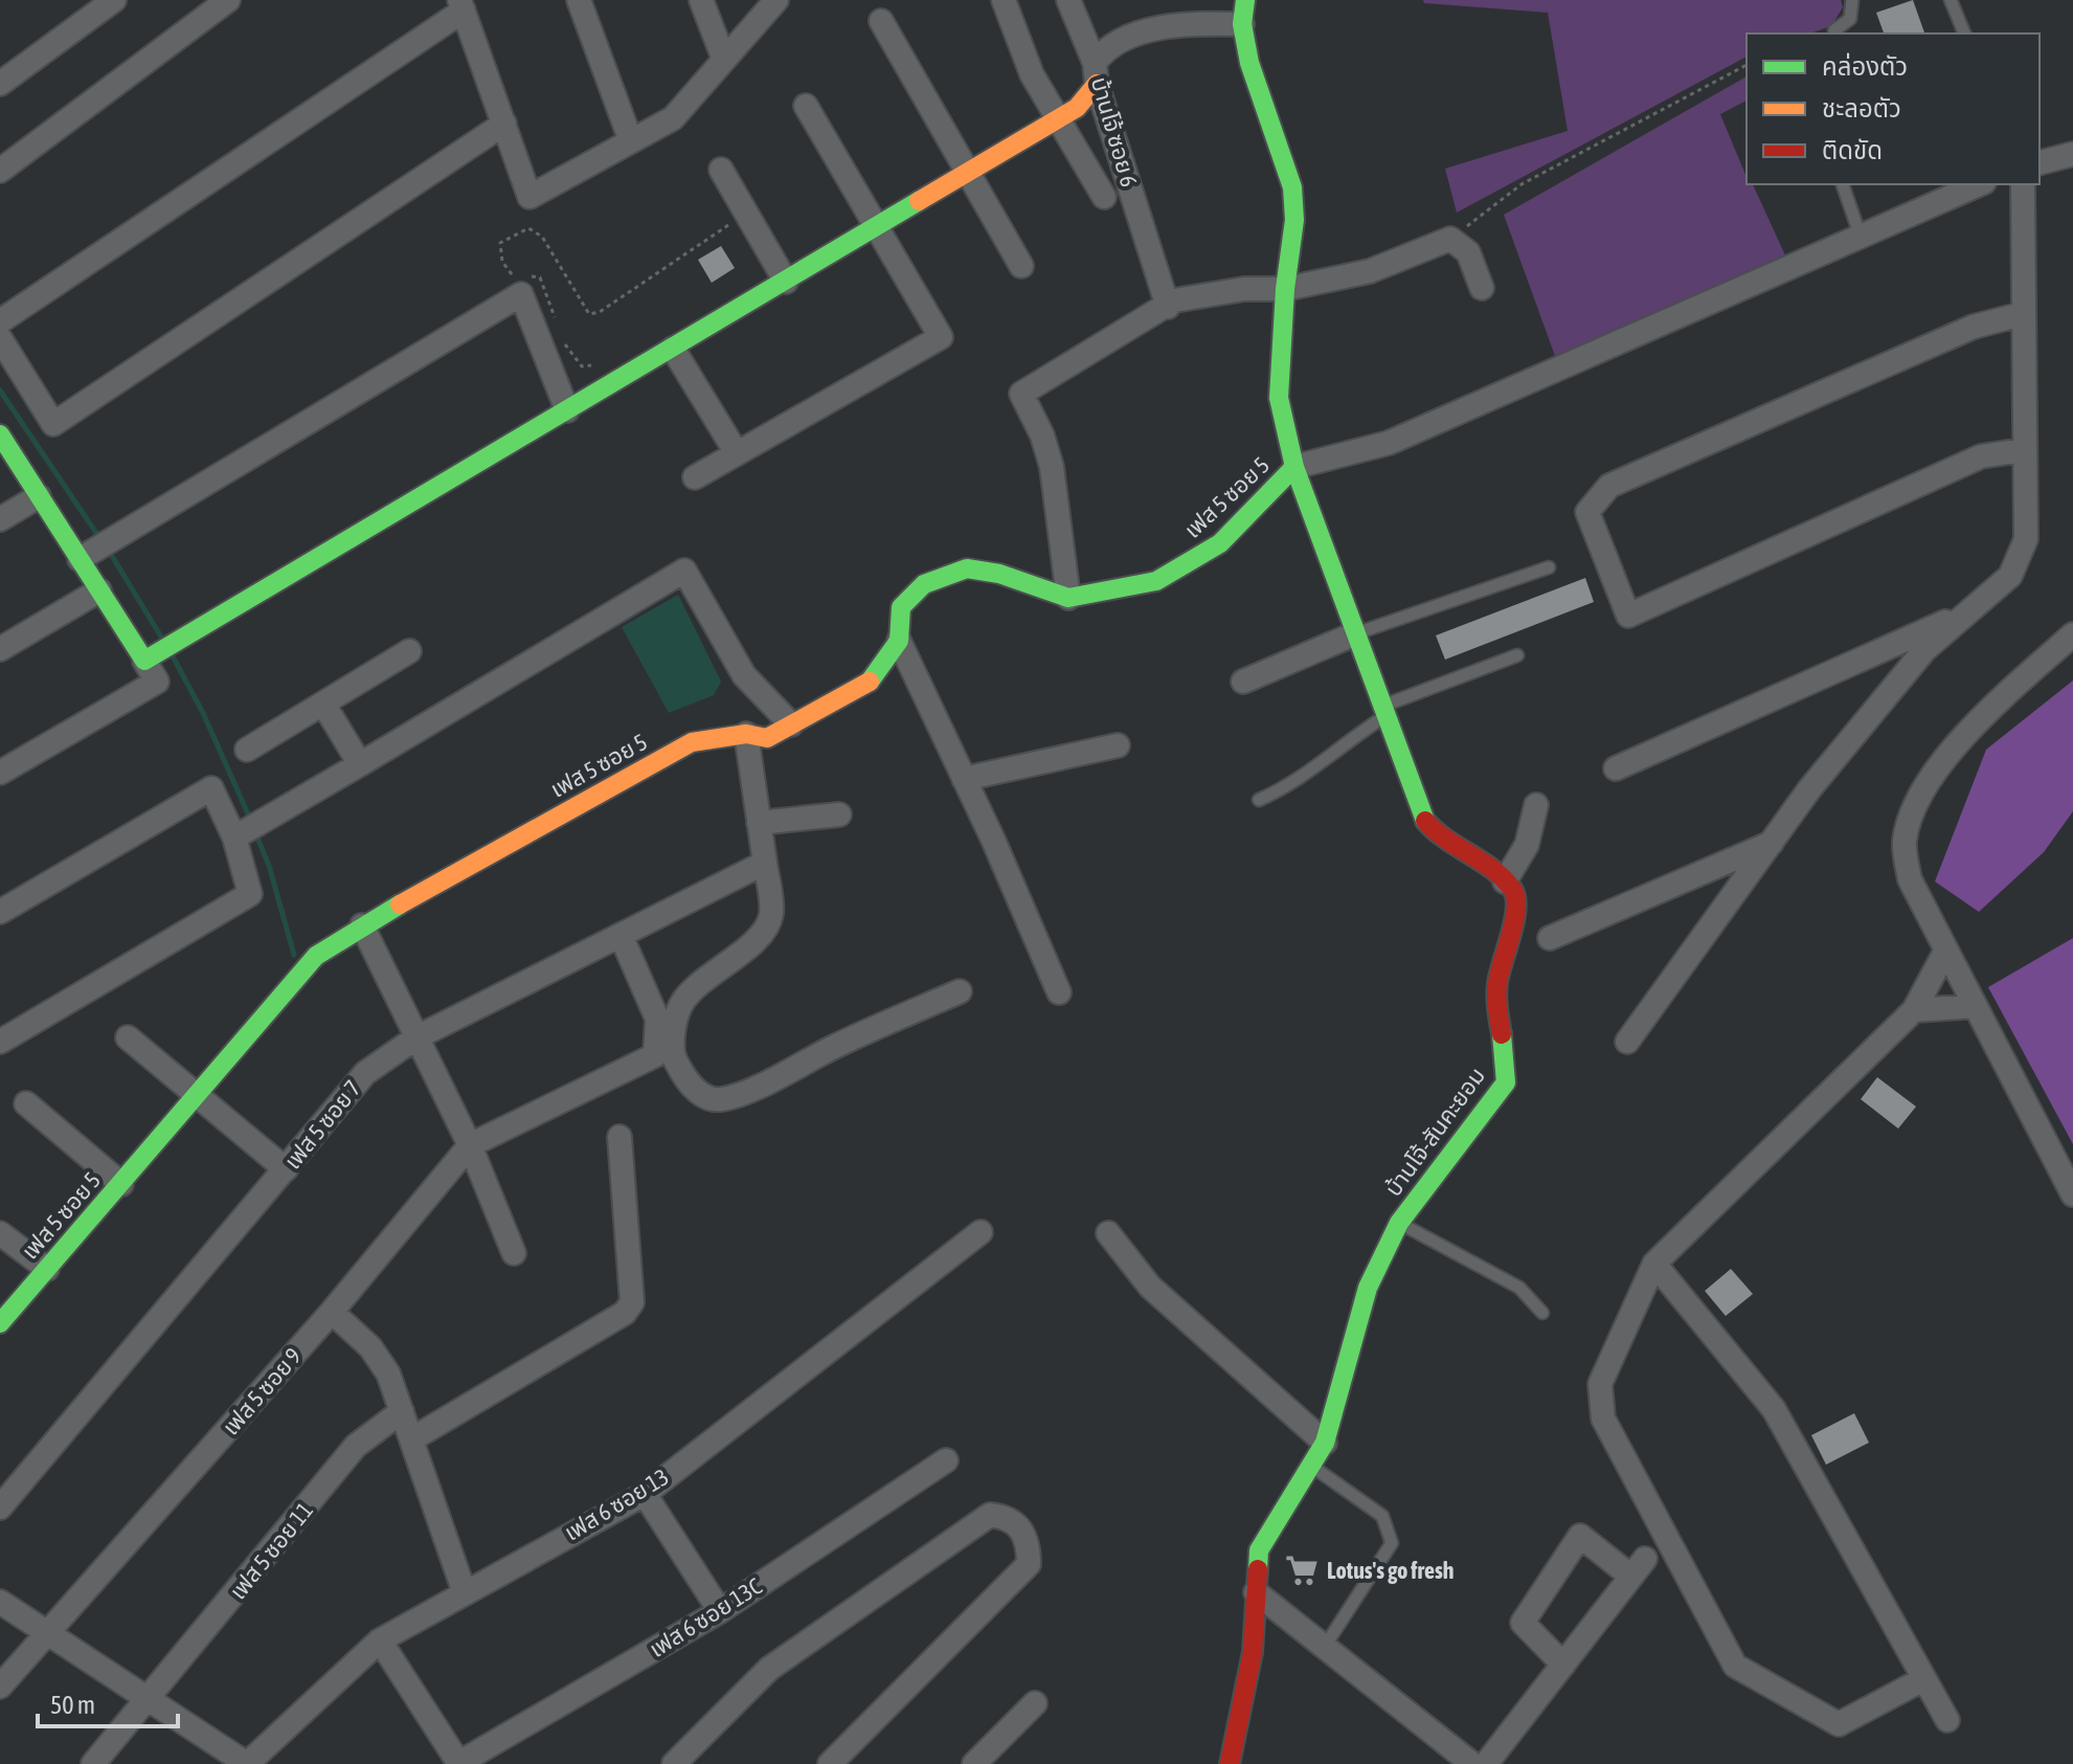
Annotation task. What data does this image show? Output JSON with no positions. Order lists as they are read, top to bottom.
{
  "streets": {
    "street": [
      "บ้านโจ้ ซอย 6",
      "เฟส 5 ซอย 5",
      "เฟส 5 ซอย 7",
      "บ้านโจ้-สันคะยอม",
      "เฟส 5 ซอย 9",
      "เฟส 6 ซอย 13",
      "เฟส 5 ซอย 11",
      "เฟส 6 ซอย 13C"
    ]
  },
  "places": {
    "supermarket": ["Lotus's go fresh"]
  },
  "legend": ["คล่องตัว", "ชะลอตัว", "ติดขัด"],
  "scale_bar": "50 m"
}
